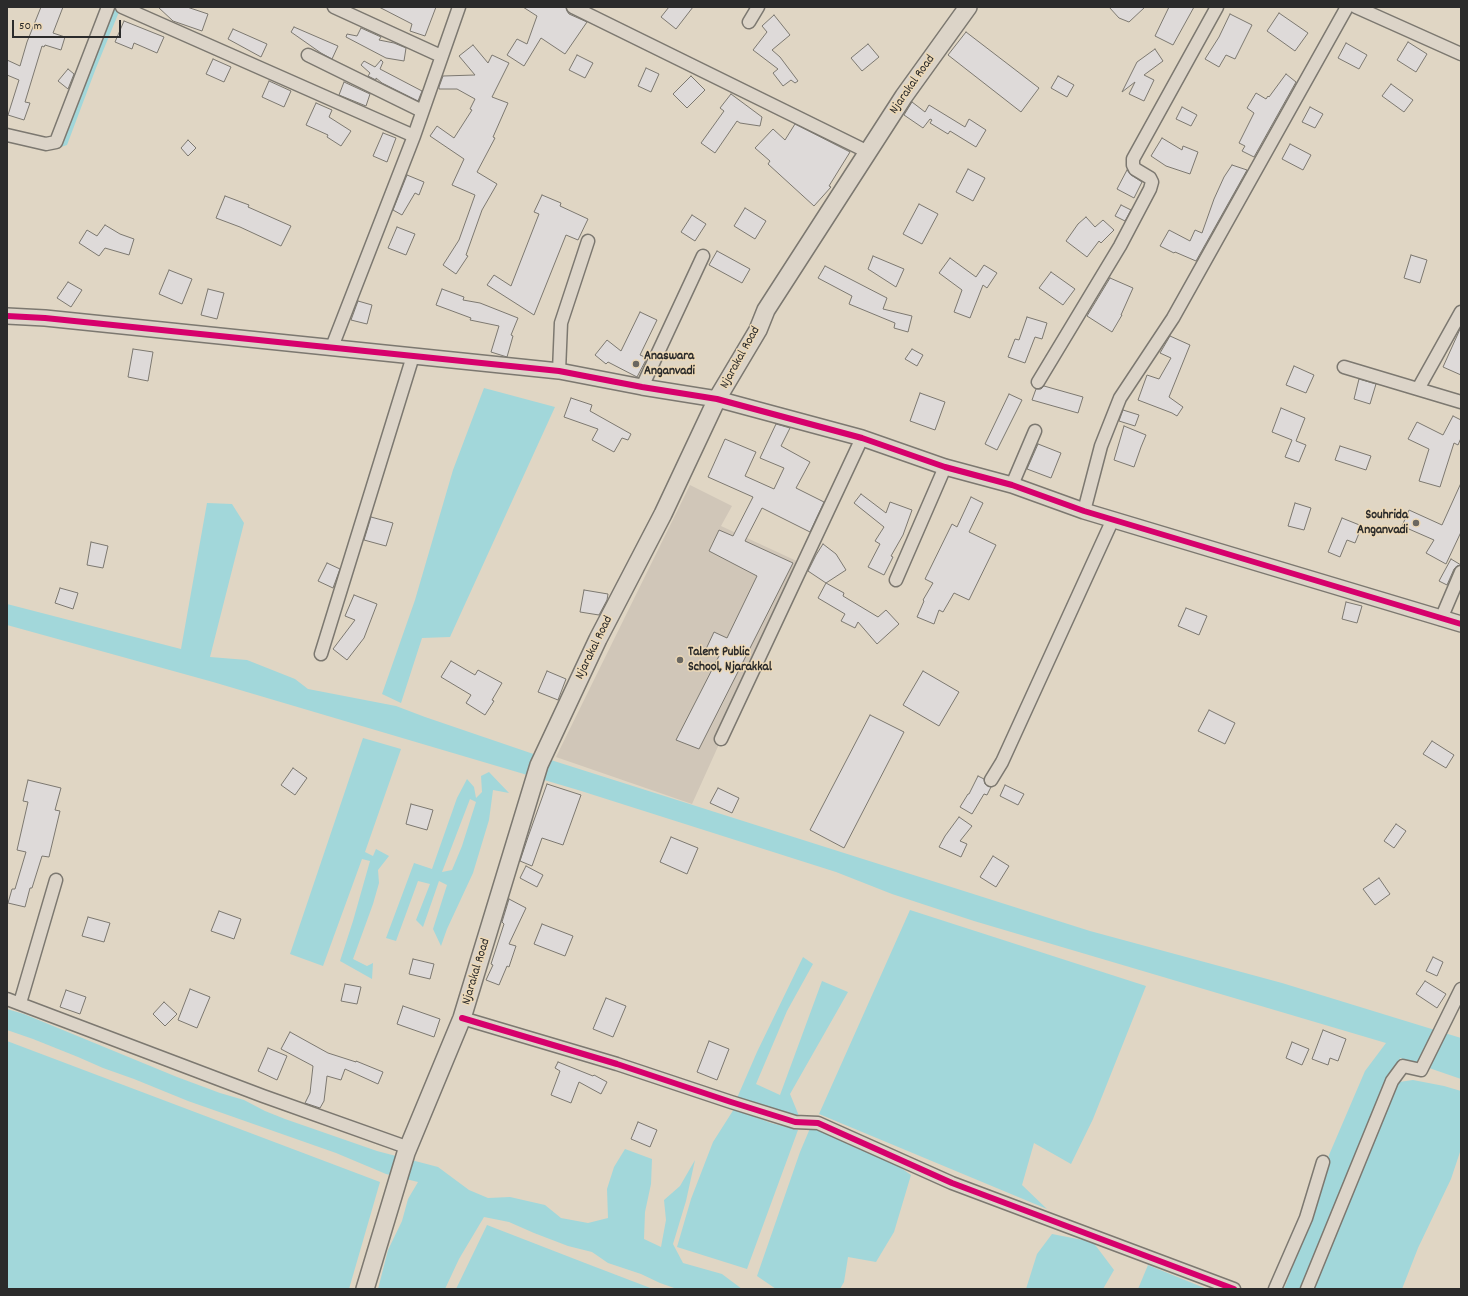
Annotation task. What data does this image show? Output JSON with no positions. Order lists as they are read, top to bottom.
{
  "streets": {
    "main road": ["Njarakal Road"]
  },
  "places": ["Anaswara Anganvadi", "Souhrida Anganvadi", "Talent Public School, Njarakkal"],
  "scale_bar": "50 m"
}
